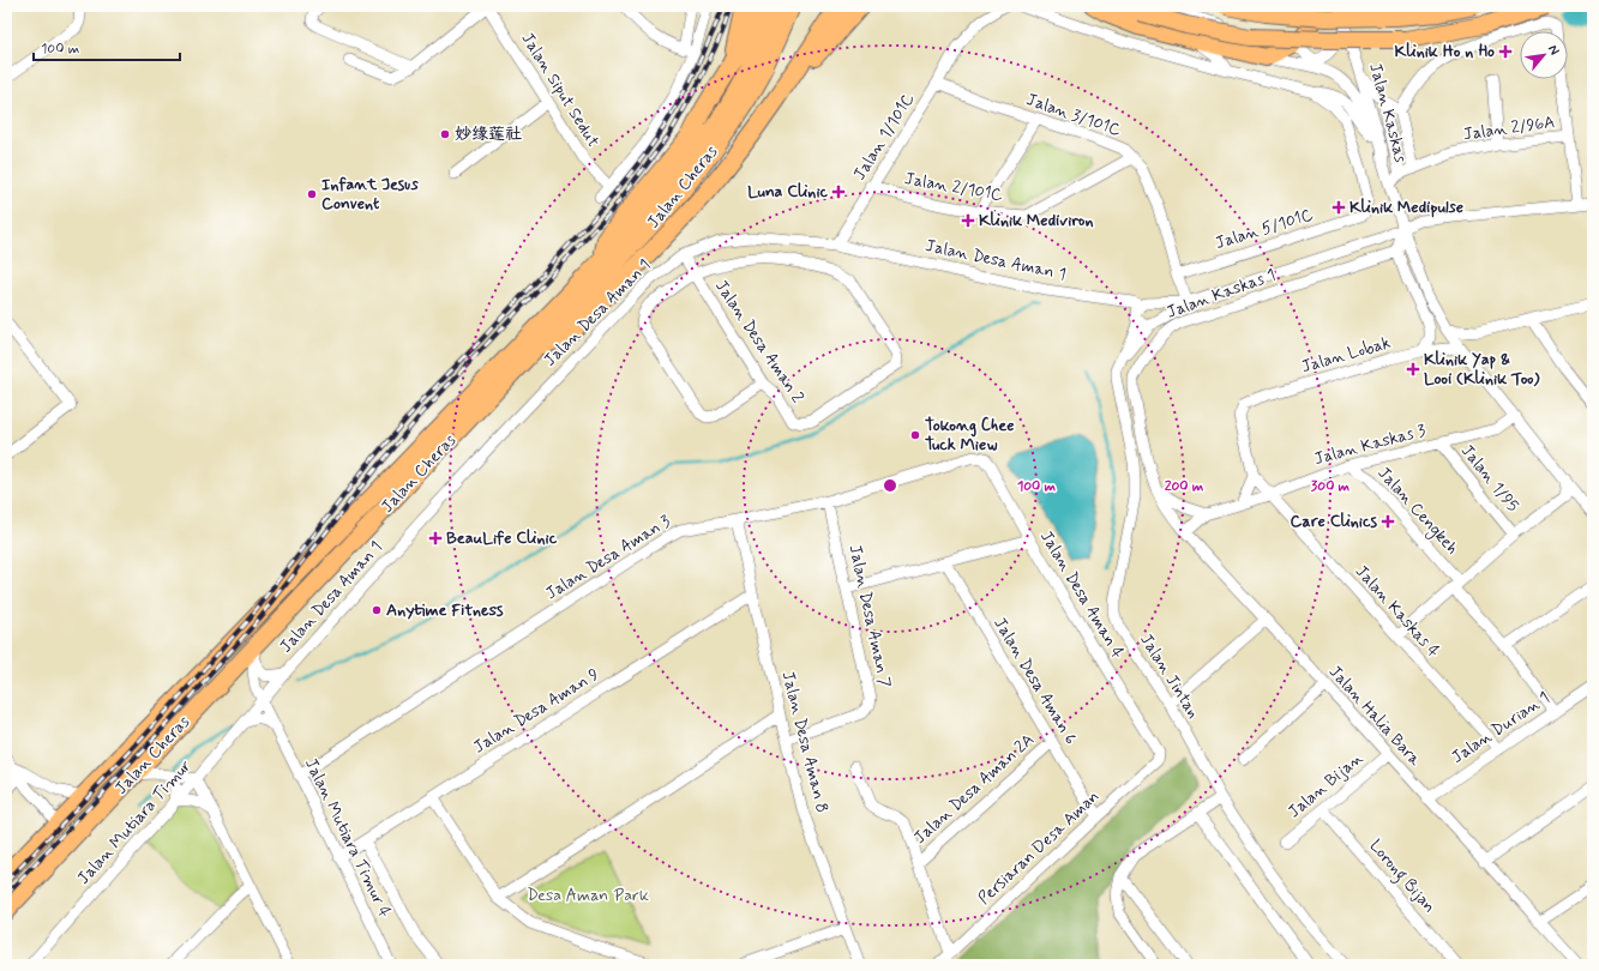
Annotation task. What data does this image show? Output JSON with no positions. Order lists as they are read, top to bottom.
{
  "streets": {
    "highway": ["Jalan Cheras"],
    "street": [
      "Jalan Siput Sedut",
      "Jalan Kaskas",
      "Jalan 3/101C",
      "Jalan 2/96A",
      "Jalan 1/101C",
      "Jalan 2/101C",
      "Jalan 5/101C",
      "Jalan Desa Aman 1",
      "Jalan Kaskas 1",
      "Jalan Desa Aman 2",
      "Jalan Lobak",
      "Jalan Kaskas 3",
      "Jalan 1/95",
      "Jalan Cengkeh",
      "Jalan Desa Aman 3",
      "Jalan Desa Aman 4",
      "Jalan Kaskas 4",
      "Jalan Desa Aman 7",
      "Jalan Jintan",
      "Jalan Desa Aman 6",
      "Jalan Desa Aman 9",
      "Jalan Halia Bara",
      "Jalan Durian 1",
      "Jalan Desa Aman 8",
      "Jalan Bijan",
      "Jalan Desa Aman 2A",
      "Jalan Mutiara Timur",
      "Jalan Mutiara Timur 4",
      "Persiaran Desa Aman",
      "Lorong Bijan"
    ]
  },
  "crossings": [
    ["Jalan Kaskas", "Jalan Kaskas 1"],
    ["Jalan Kaskas", "Jalan Lobak"],
    ["Jalan Kaskas", "Jalan Kaskas 3"],
    ["Jalan 3/101C", "Jalan 1/101C"],
    ["Jalan 3/101C", "Jalan 2/101C"],
    ["Jalan 3/101C", "Jalan 5/101C"],
    ["Jalan 1/101C", "Jalan 2/101C"],
    ["Jalan 1/101C", "Jalan Desa Aman 1"],
    ["Jalan Cheras", "Jalan Mutiara Timur 4"],
    ["Jalan Desa Aman 1", "Jalan Desa Aman 2"],
    ["Jalan Desa Aman 1", "Jalan Jintan"],
    ["Jalan Desa Aman 1", "Jalan Mutiara Timur"],
    ["Jalan Desa Aman 1", "Jalan Mutiara Timur 4"],
    ["Jalan Kaskas 1", "Jalan Kaskas 3"],
    ["Jalan Kaskas 1", "Jalan Halia Bara"],
    ["Jalan Kaskas 3", "Jalan 1/95"],
    ["Jalan Kaskas 3", "Jalan Cengkeh"],
    ["Jalan Kaskas 3", "Jalan Kaskas 4"],
    ["Jalan Kaskas 3", "Jalan Halia Bara"],
    ["Jalan Cengkeh", "Jalan Durian 1"],
    ["Jalan Desa Aman 3", "Jalan Desa Aman 4"],
    ["Jalan Desa Aman 3", "Jalan Desa Aman 7"],
    ["Jalan Desa Aman 3", "Jalan Desa Aman 8"],
    ["Jalan Desa Aman 3", "Jalan Mutiara Timur 4"],
    ["Jalan Desa Aman 4", "Persiaran Desa Aman"],
    ["Jalan Kaskas 4", "Jalan Durian 1"],
    ["Jalan Desa Aman 7", "Jalan Desa Aman 8"],
    ["Jalan Desa Aman 6", "Jalan Desa Aman 2A"],
    ["Jalan Desa Aman 6", "Persiaran Desa Aman"],
    ["Jalan Desa Aman 9", "Jalan Desa Aman 8"],
    ["Jalan Desa Aman 9", "Jalan Mutiara Timur 4"],
    ["Jalan Halia Bara", "Jalan Durian 1"],
    ["Jalan Halia Bara", "Jalan Bijan"],
    ["Jalan Bijan", "Lorong Bijan"],
    ["Jalan Mutiara Timur", "Jalan Mutiara Timur 4"]
  ],
  "parks": ["Desa Aman Park"],
  "places": {
    "health": [
      "Klinik Ho n Ho",
      "Luna Clinic",
      "Klinik Medipulse",
      "Klinik Mediviron",
      "Klinik Yap & Looi (Klinik Too)",
      "Care Clinics",
      "BeauLife Clinic"
    ],
    "other": [
      "妙缘莲社",
      "Infant Jesus Convent",
      "Tokong Chee Tuck Miew",
      "Anytime Fitness"
    ]
  },
  "scale_bar": "100 m",
  "north": "top right",
  "rings": ["100 m", "200 m", "300 m"]
}
